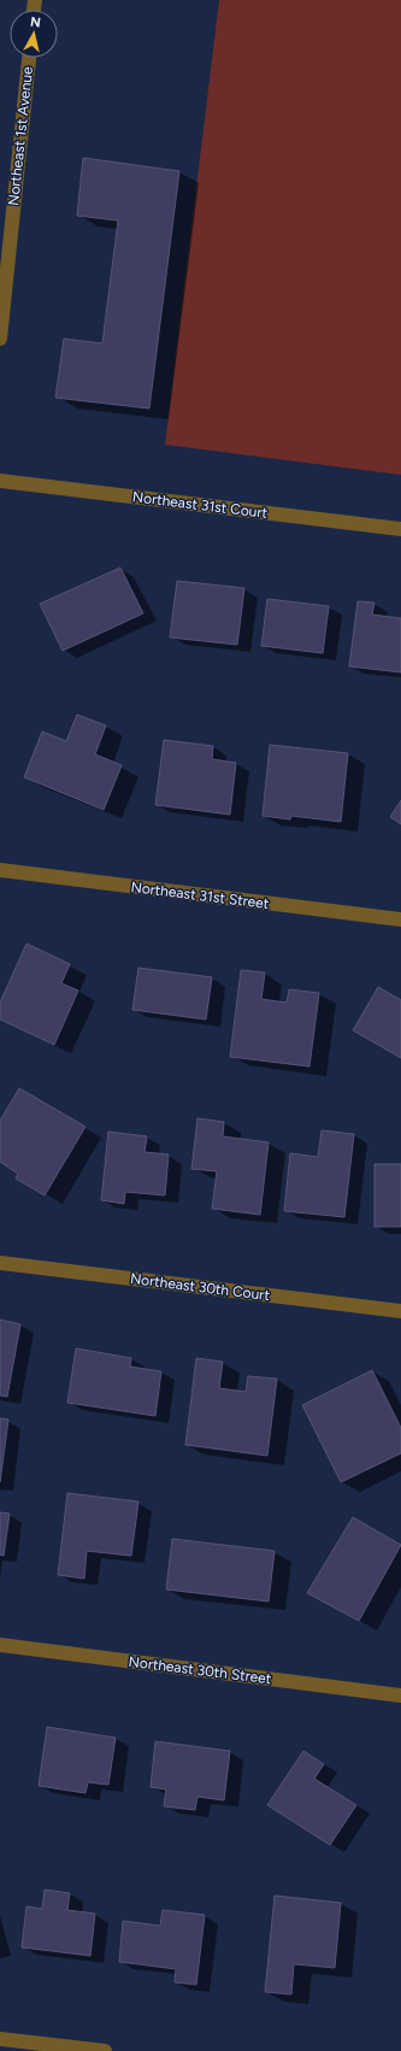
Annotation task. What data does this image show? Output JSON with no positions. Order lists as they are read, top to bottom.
{
  "streets": {
    "street": [
      "Northeast 1st Avenue",
      "Northeast 31st Court",
      "Northeast 31st Street",
      "Northeast 30th Court",
      "Northeast 30th Street"
    ]
  },
  "north": "top"
}
